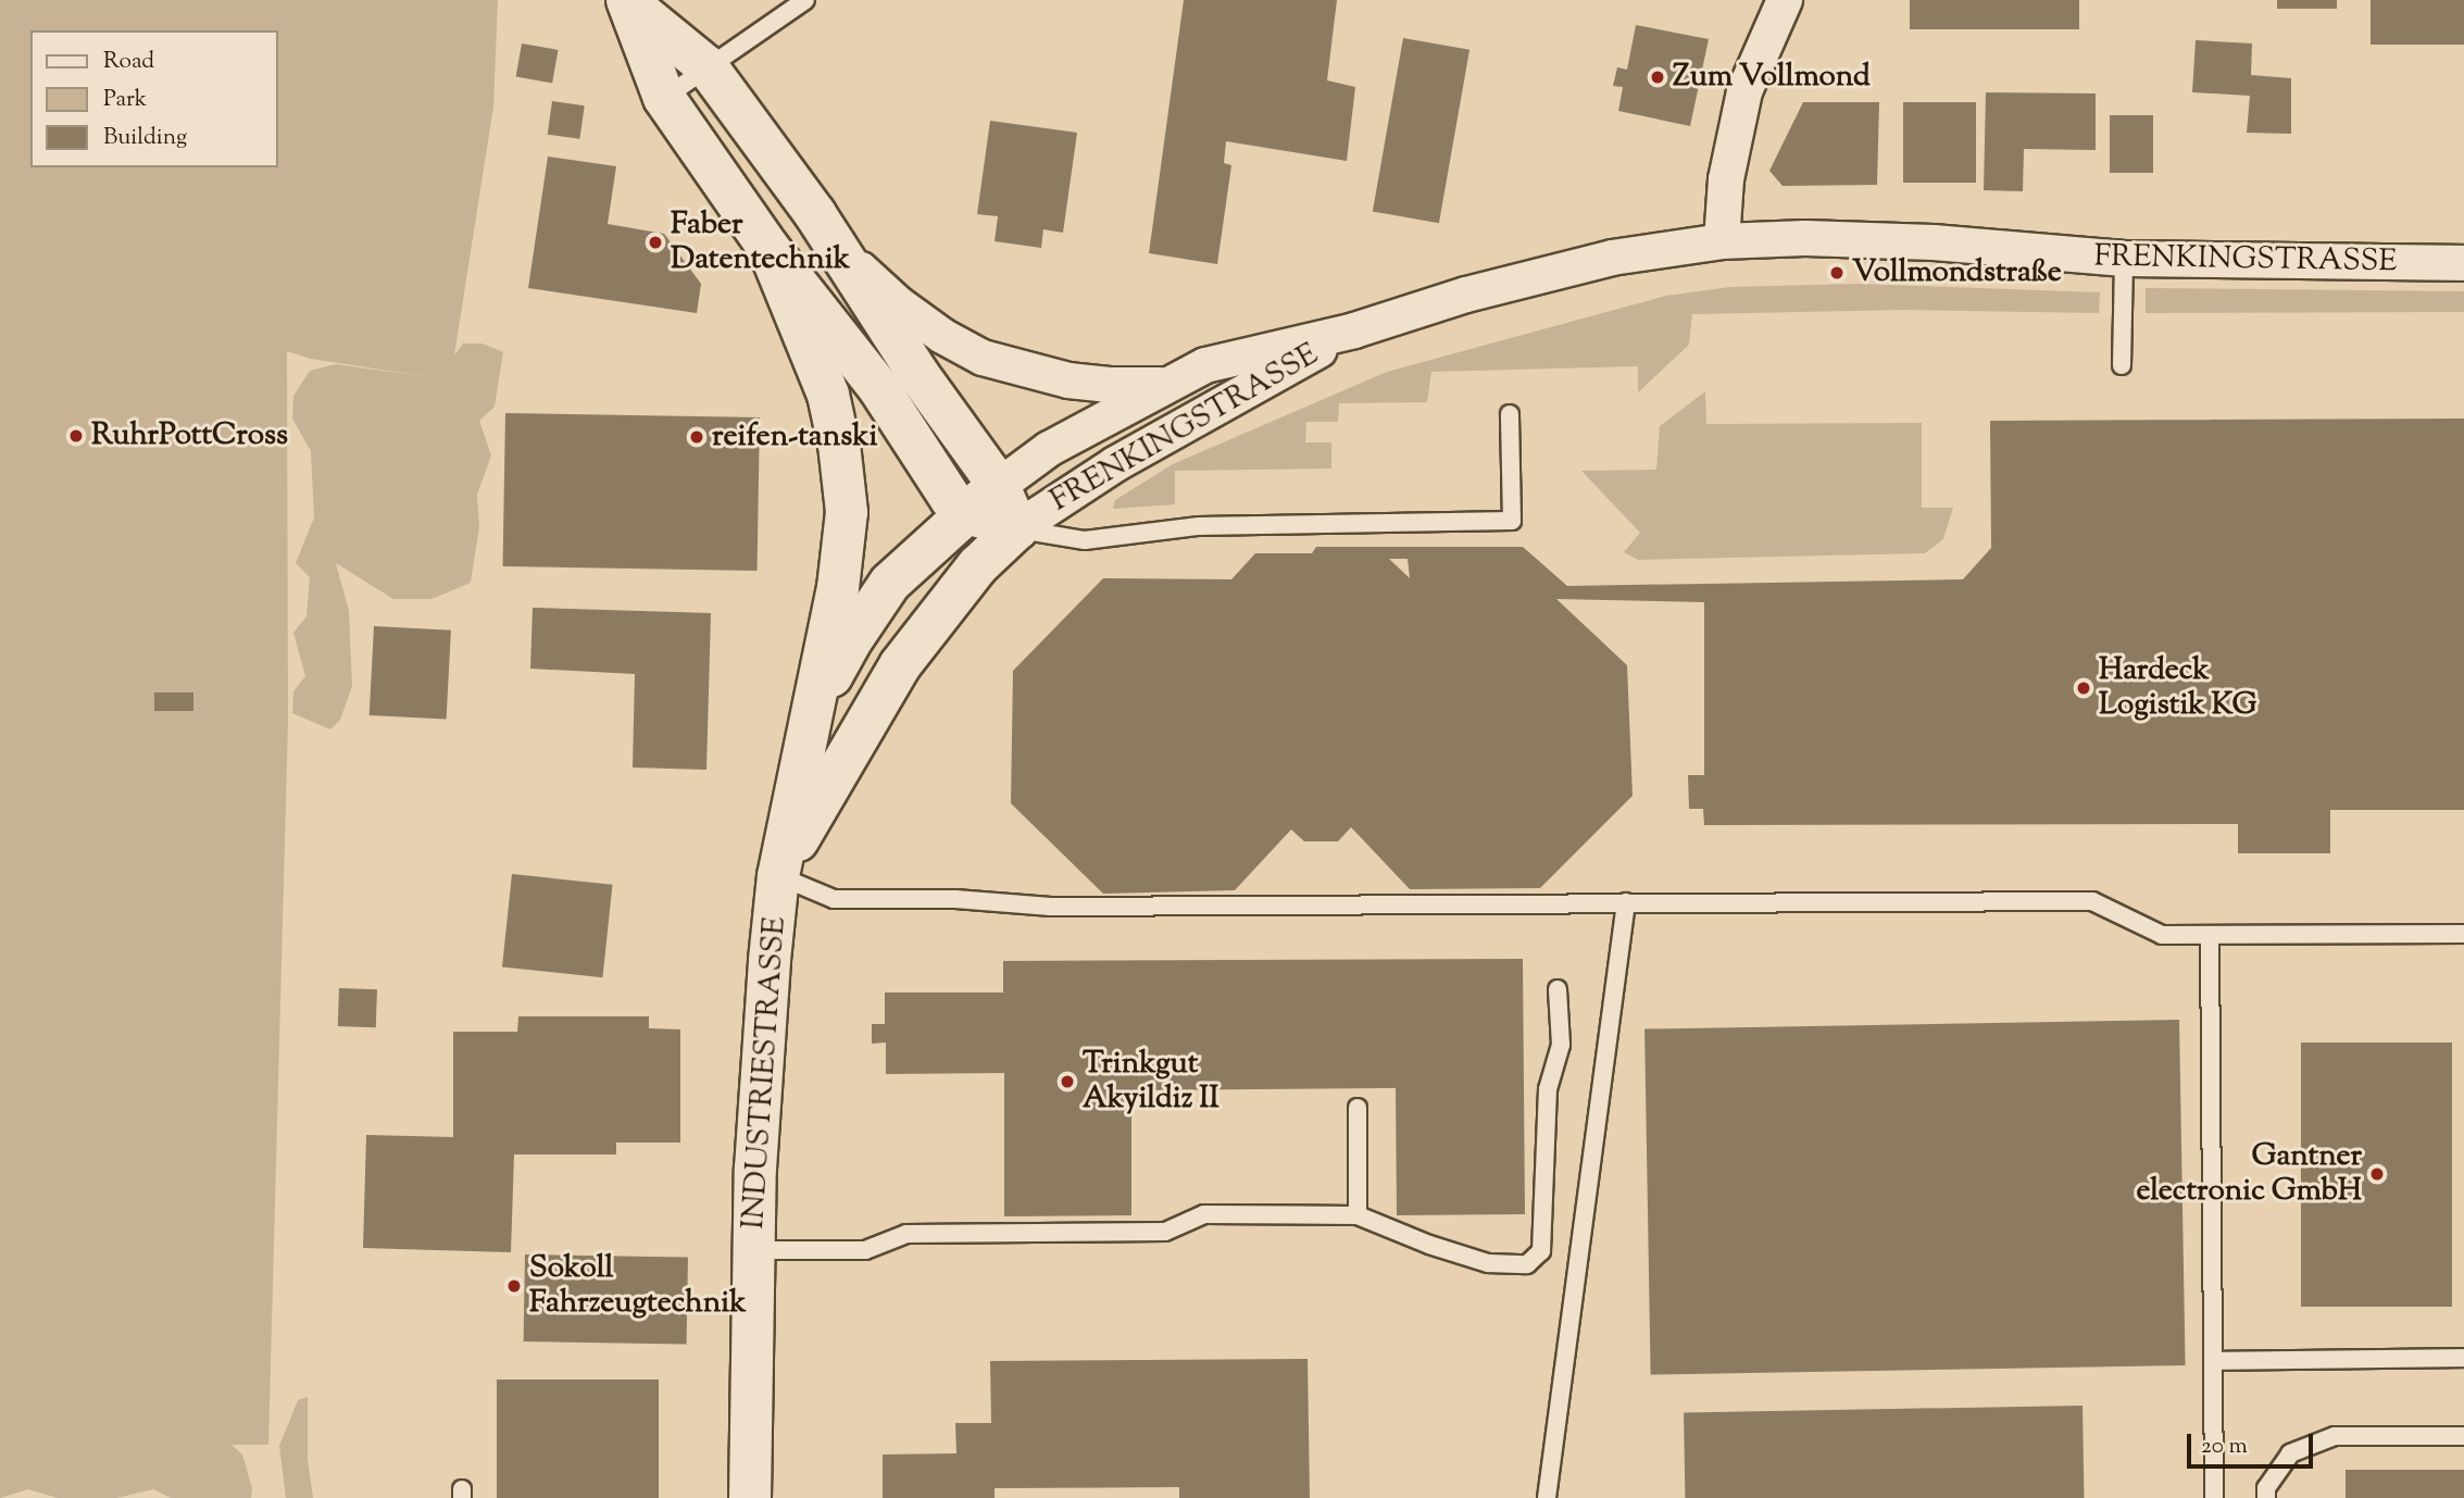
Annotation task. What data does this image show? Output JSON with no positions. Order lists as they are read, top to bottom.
{
  "streets": {
    "street": ["FRENKINGSTRASSE", "INDUSTRIESTRASSE"]
  },
  "crossings": [
    ["FRENKINGSTRASSE", "INDUSTRIESTRASSE"]
  ],
  "places": [
    "Zum Vollmond",
    "Faber Datentechnik",
    "Vollmondstraße",
    "RuhrPottCross",
    "reifen-tanski",
    "Hardeck Logistik KG",
    "Trinkgut Akyildiz II",
    "Gantner electronic GmbH",
    "Sokoll Fahrzeugtechnik"
  ],
  "legend": ["Road", "Park", "Building"],
  "scale_bar": "20 m"
}
